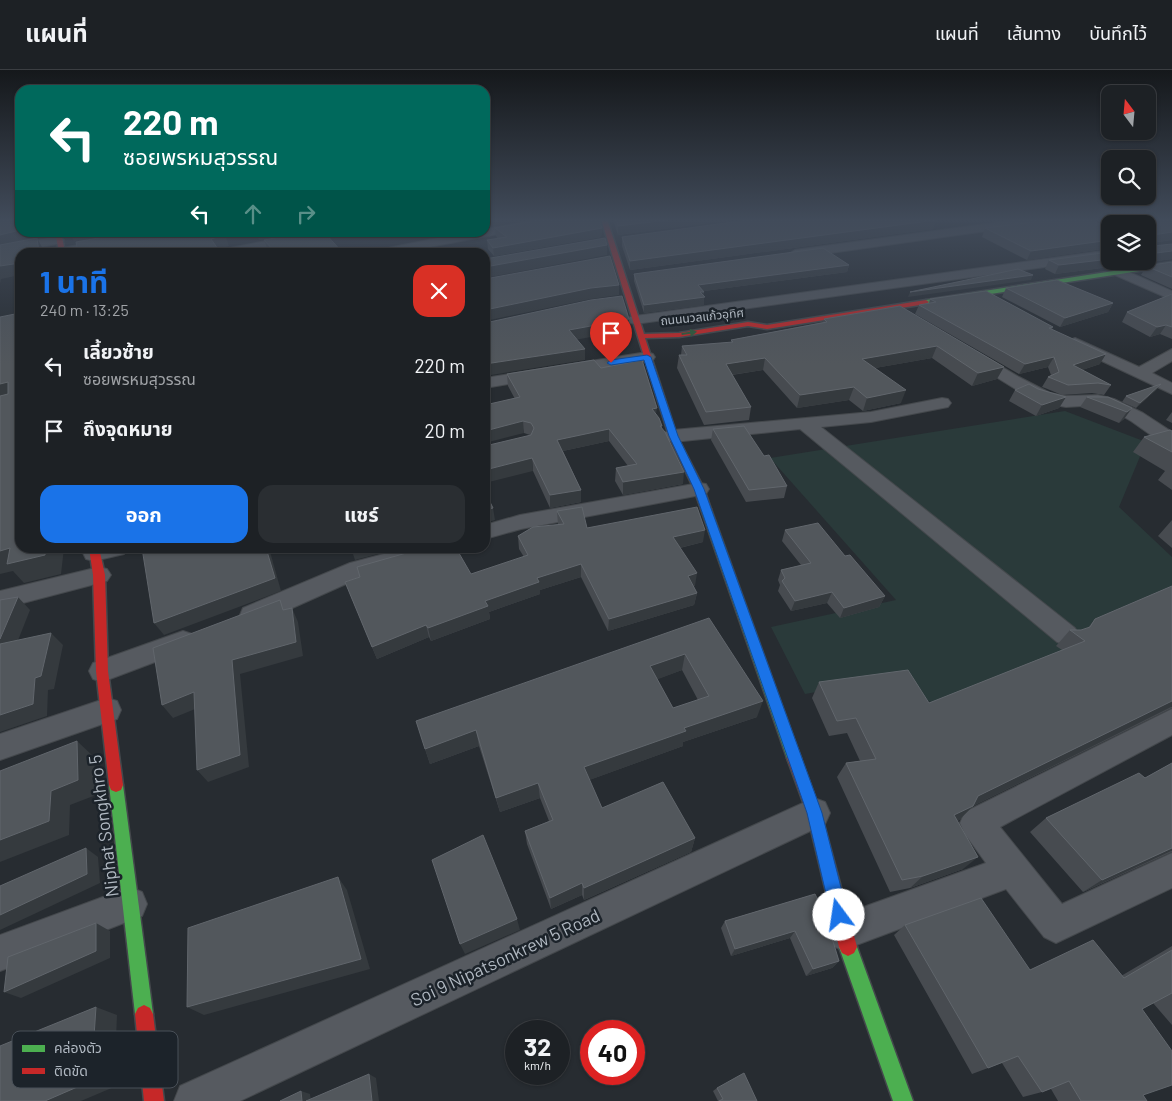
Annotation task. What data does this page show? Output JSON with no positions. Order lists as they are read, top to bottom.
{
  "streets": {
    "street": ["ถนนนวลแก้วอุทิศ", "Niphat Songkhro 5", "Soi 9 Nipatsonkrew 5 Road"]
  },
  "legend": ["คล่องตัว", "ติดขัด"],
  "north": "top",
  "page": {
    "header": "แผนที่",
    "nav": ["แผนที่", "เส้นทาง", "บันทึกไว้"],
    "turn": ["220 m", "ซอยพรหมสุวรรณ"],
    "heading": ["1 นาที", "240 m · 13:25"],
    "list": [
      {
        "name": "เลี้ยวซ้าย",
        "note": "ซอยพรหมสุวรรณ",
        "value": "220 m"
      },
      {
        "name": "ถึงจุดหมาย",
        "value": "20 m"
      }
    ],
    "buttons": ["ออก", "แชร์"],
    "speed": "32 km/h",
    "limit": "40"
  }
}
